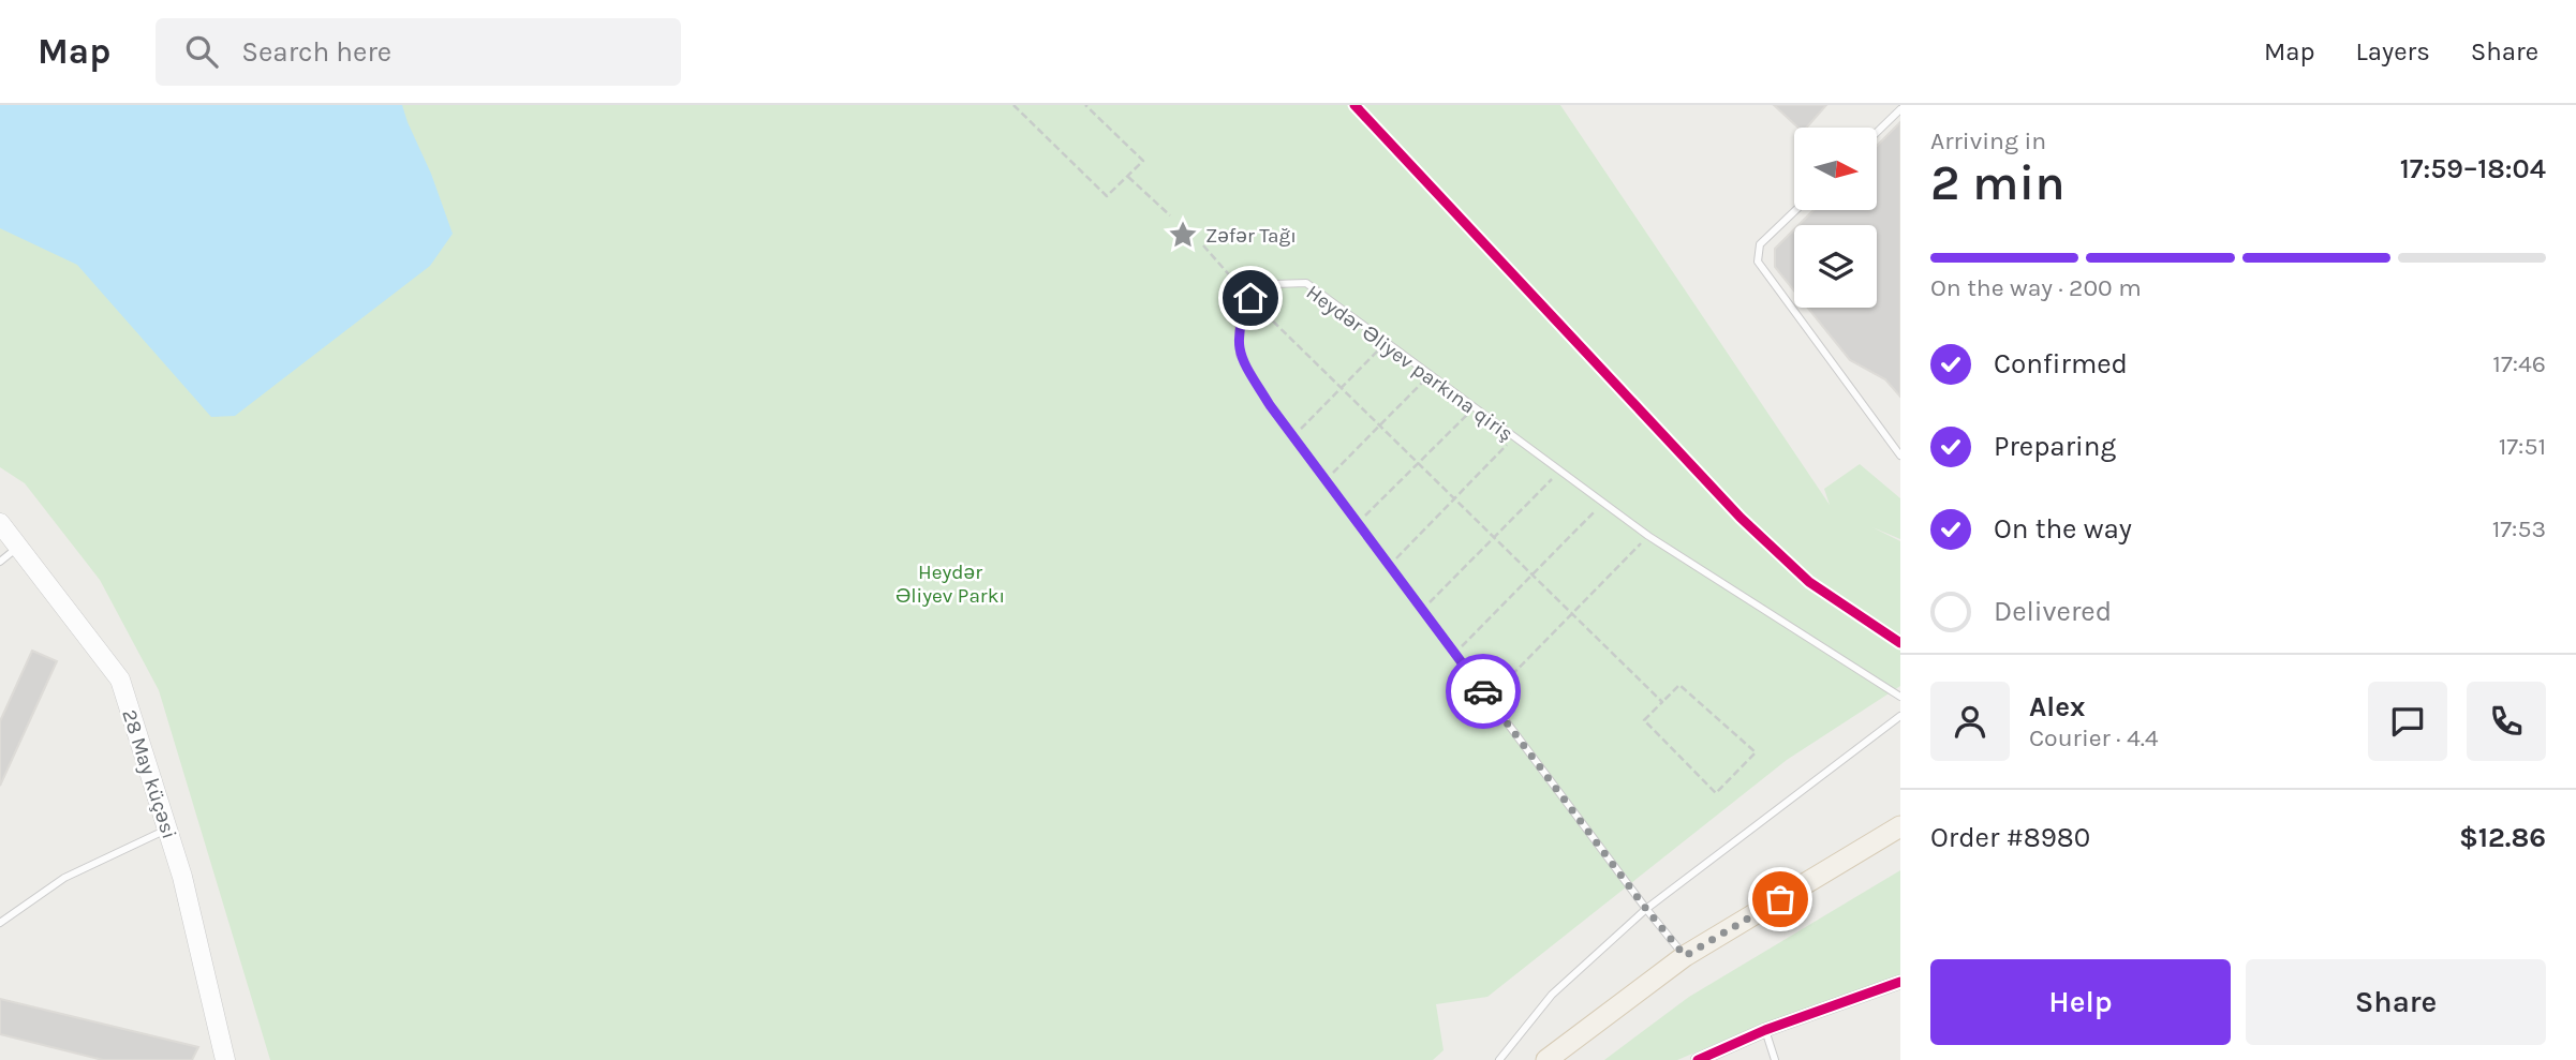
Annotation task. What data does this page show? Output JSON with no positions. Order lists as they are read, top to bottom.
{
  "streets": {
    "main road": ["28 May küçəsi"],
    "lane": ["Heydər Əliyev parkına qiriş"]
  },
  "parks": ["Heydər Əliyev Parkı"],
  "places": {
    "place": ["Zəfər Tağı"]
  },
  "north": "right",
  "page": {
    "header": "Map",
    "search": "Search here",
    "nav": ["Map", "Layers", "Share"],
    "heading": ["2 min", "Arriving in", "17:59–18:04"],
    "panel": [
      "Alex",
      "Courier · 4.4",
      "Order #8980",
      "$12.86"
    ],
    "bar": "On the way · 200 m",
    "list": [
      ["Confirmed", "17:46"],
      ["Preparing", "17:51"],
      ["On the way", "17:53"],
      "Delivered"
    ],
    "buttons": ["Help", "Share"]
  }
}
